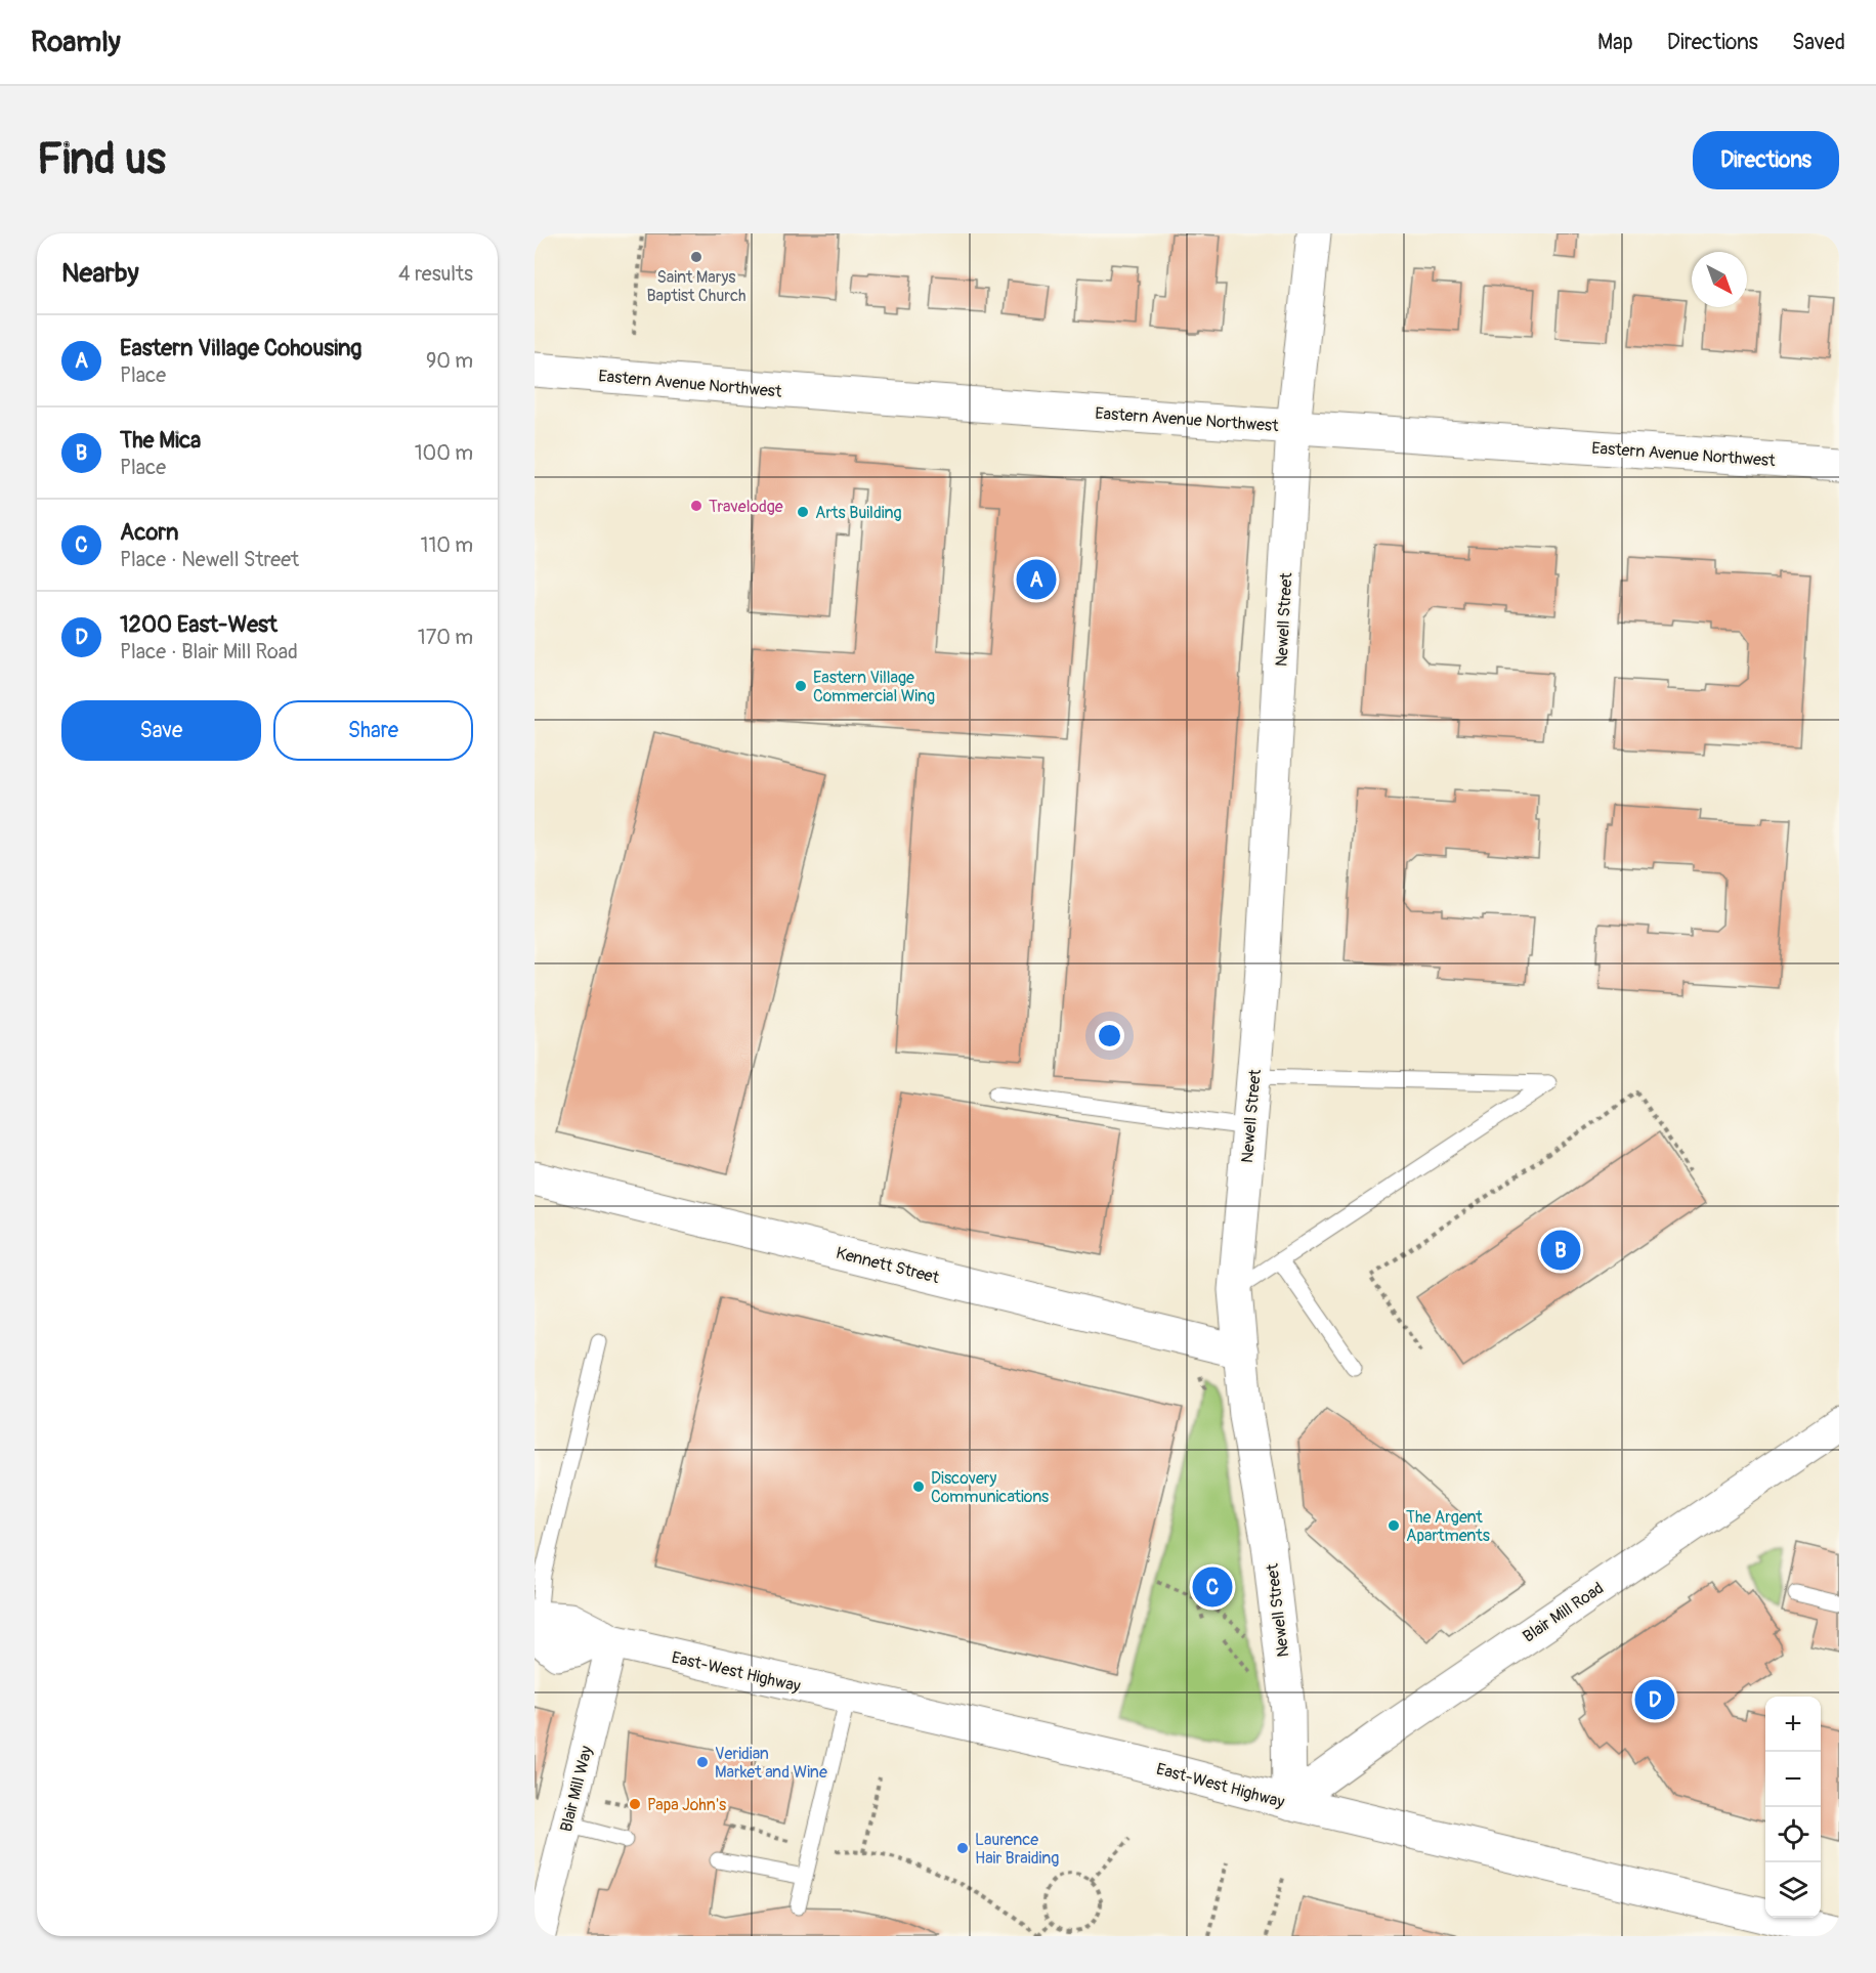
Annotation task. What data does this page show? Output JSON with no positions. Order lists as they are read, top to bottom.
{
  "streets": {
    "street": [
      "Eastern Avenue Northwest",
      "Newell Street",
      "Kennett Street",
      "Blair Mill Road",
      "East-West Highway",
      "Blair Mill Way"
    ]
  },
  "crossings": [
    ["Eastern Avenue Northwest", "Newell Street"],
    ["Newell Street", "Kennett Street"],
    ["Newell Street", "Blair Mill Road"],
    ["Newell Street", "East-West Highway"],
    ["Blair Mill Road", "East-West Highway"],
    ["East-West Highway", "Blair Mill Way"]
  ],
  "places": [
    "Saint Marys Baptist Church",
    "Travelodge",
    "Arts Building",
    "Eastern Village Commercial Wing",
    "Discovery Communications",
    "The Argent Apartments",
    "Veridian Market and Wine",
    "Papa John's",
    "Laurence Hair Braiding"
  ],
  "north": "bottom right",
  "page": {
    "header": "Roamly",
    "nav": ["Map", "Directions", "Saved"],
    "buttons": [
      "Directions",
      ["Save", "Share"]
    ],
    "title": "Find us",
    "heading": ["Nearby", "4 results"],
    "list": [
      {
        "mark": "A",
        "name": "Eastern Village Cohousing",
        "note": "Place",
        "value": "90 m"
      },
      {
        "mark": "B",
        "name": "The Mica",
        "note": "Place",
        "value": "100 m"
      },
      {
        "mark": "C",
        "name": "Acorn",
        "note": "Place · Newell Street",
        "value": "110 m"
      },
      {
        "mark": "D",
        "name": "1200 East-West",
        "note": "Place · Blair Mill Road",
        "value": "170 m"
      }
    ],
    "pins": [
      "A",
      "B",
      "C",
      "D"
    ],
    "map_buttons": ["+", "−"]
  }
}
